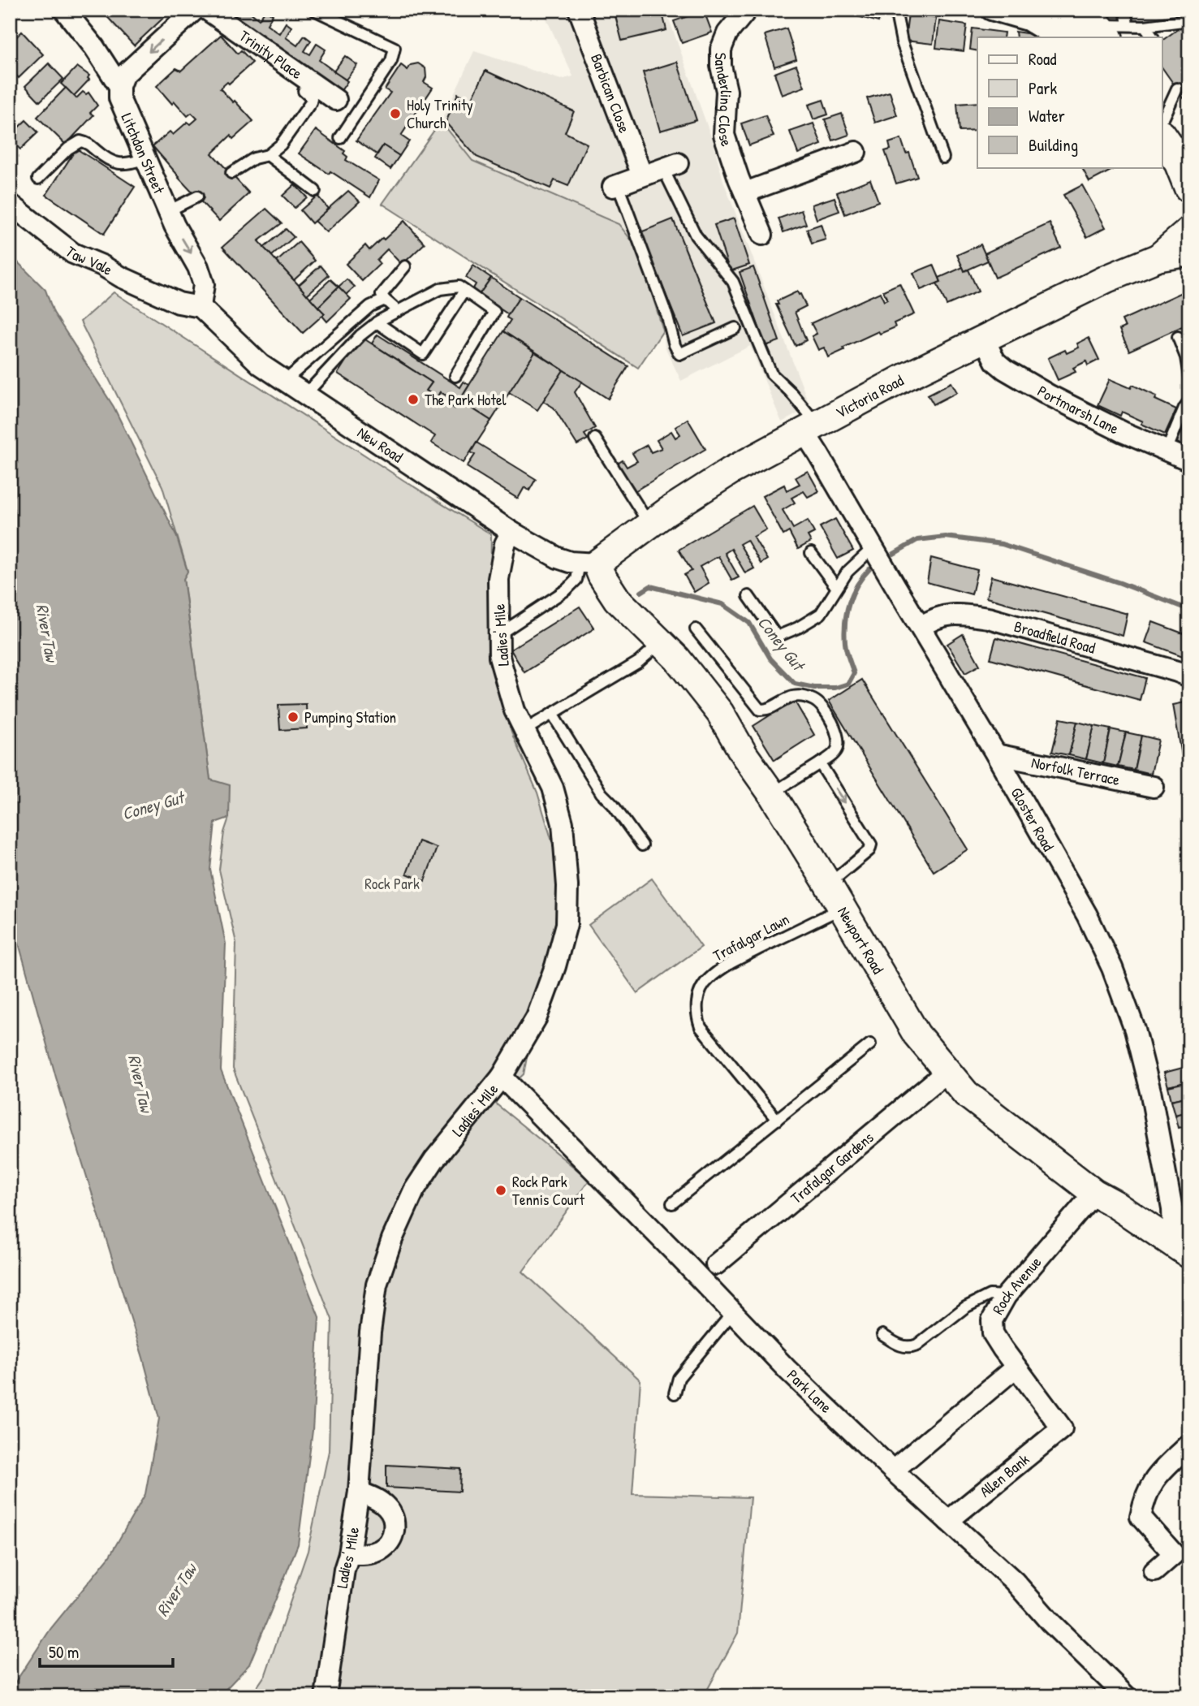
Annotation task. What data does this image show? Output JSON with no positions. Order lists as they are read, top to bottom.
{
  "streets": {
    "street": [
      "Trinity Place",
      "Barbican Close",
      "Sanderling Close",
      "Litchdon Street",
      "Taw Vale",
      "Victoria Road",
      "Portmarsh Lane",
      "New Road",
      "Ladies' Mile",
      "Broadfield Road",
      "Norfolk Terrace",
      "Gloster Road",
      "Newport Road",
      "Trafalgar Gardens",
      "Rock Avenue",
      "Park Lane",
      "Allen Bank"
    ],
    "lane": ["Trafalgar Lawn"]
  },
  "crossings": [
    ["Litchdon Street", "Taw Vale"],
    ["Litchdon Street", "New Road"],
    ["Taw Vale", "New Road"],
    ["Victoria Road", "Portmarsh Lane"],
    ["Victoria Road", "New Road"],
    ["Victoria Road", "Gloster Road"],
    ["Victoria Road", "Newport Road"],
    ["New Road", "Ladies' Mile"],
    ["New Road", "Newport Road"],
    ["Ladies' Mile", "Park Lane"],
    ["Broadfield Road", "Gloster Road"],
    ["Norfolk Terrace", "Gloster Road"],
    ["Gloster Road", "Newport Road"],
    ["Trafalgar Lawn", "Newport Road"],
    ["Newport Road", "Trafalgar Gardens"],
    ["Newport Road", "Rock Avenue"],
    ["Rock Avenue", "Allen Bank"],
    ["Park Lane", "Allen Bank"]
  ],
  "water": ["River Taw", "Coney Gut"],
  "parks": ["Rock Park"],
  "places": [
    "Holy Trinity Church",
    "The Park Hotel",
    "Pumping Station",
    "Rock Park Tennis Court"
  ],
  "legend": [
    "Road",
    "Park",
    "Water",
    "Building"
  ],
  "scale_bar": "50 m"
}
